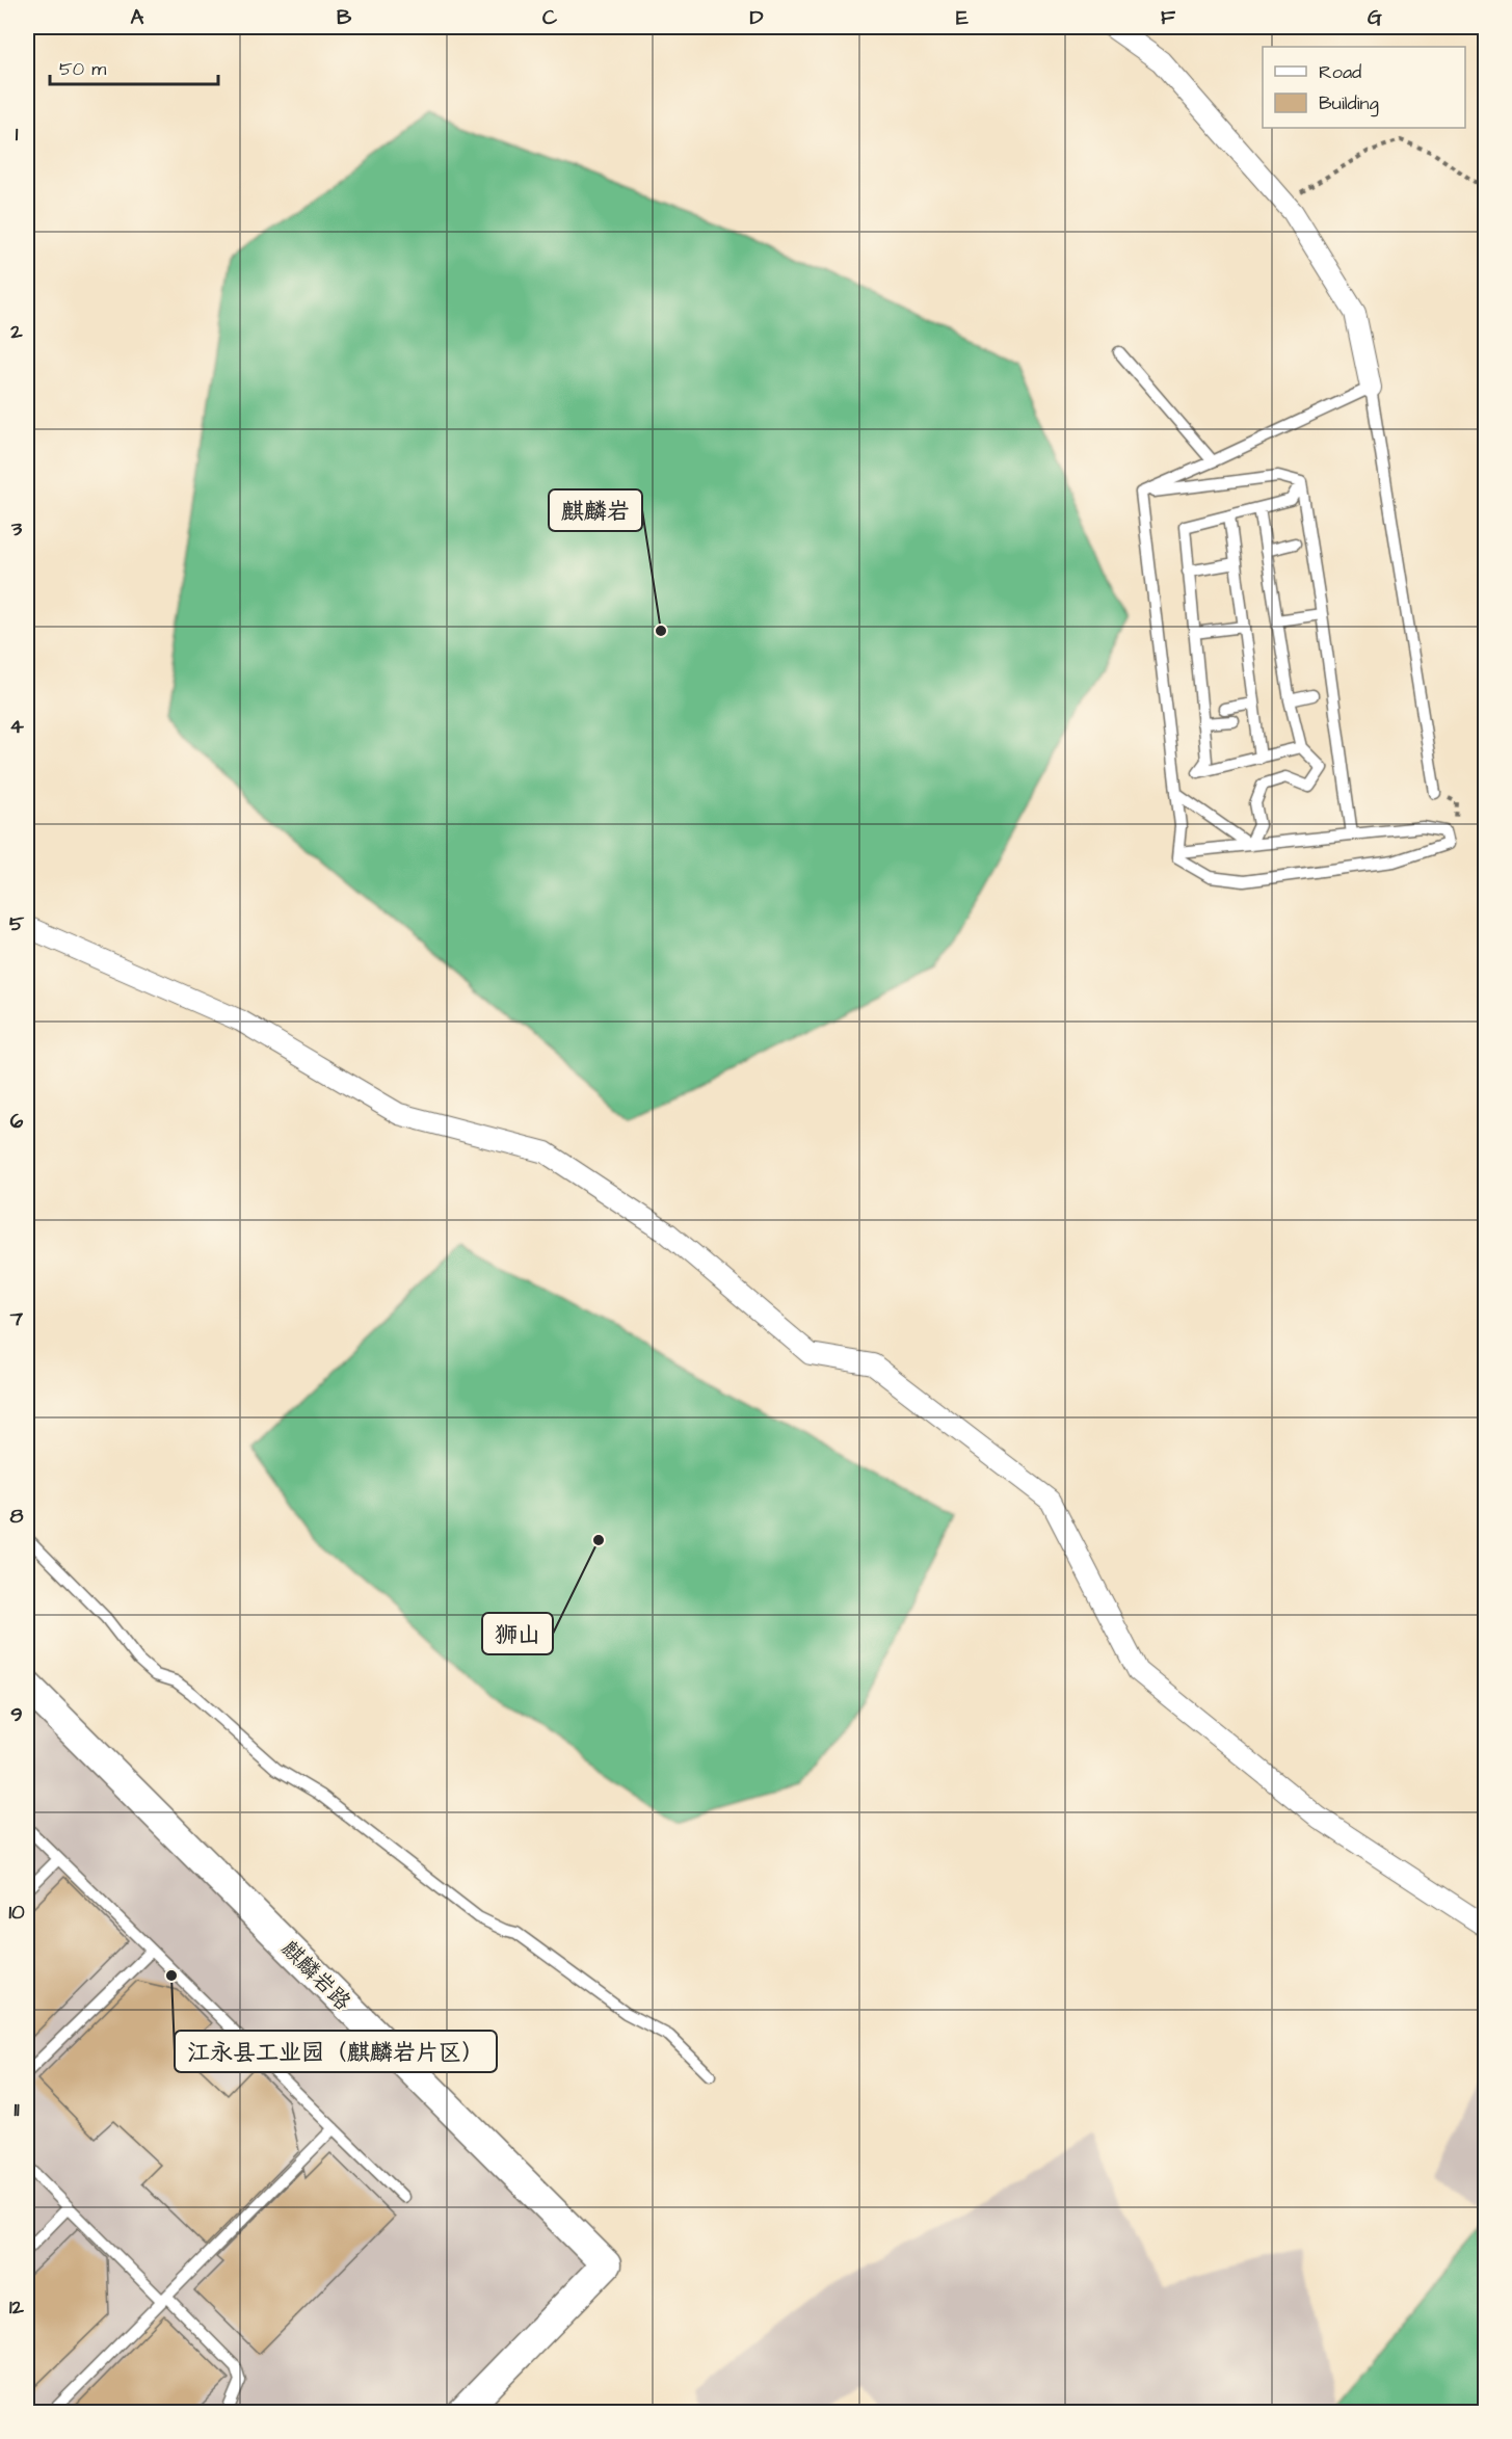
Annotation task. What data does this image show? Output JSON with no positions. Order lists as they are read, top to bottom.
{
  "streets": {
    "main road": ["麒麟岩路"]
  },
  "places": ["麒麟岩", "狮山", "江永县工业园（麒麟岩片区）"],
  "legend": ["Road", "Building"],
  "scale_bar": "50 m",
  "grid": {
    "columns": [
      "A",
      "B",
      "C",
      "D",
      "E",
      "F",
      "G"
    ],
    "rows": [
      "1",
      "2",
      "3",
      "4",
      "5",
      "6",
      "7",
      "8",
      "9",
      "10",
      "11",
      "12"
    ]
  }
}
